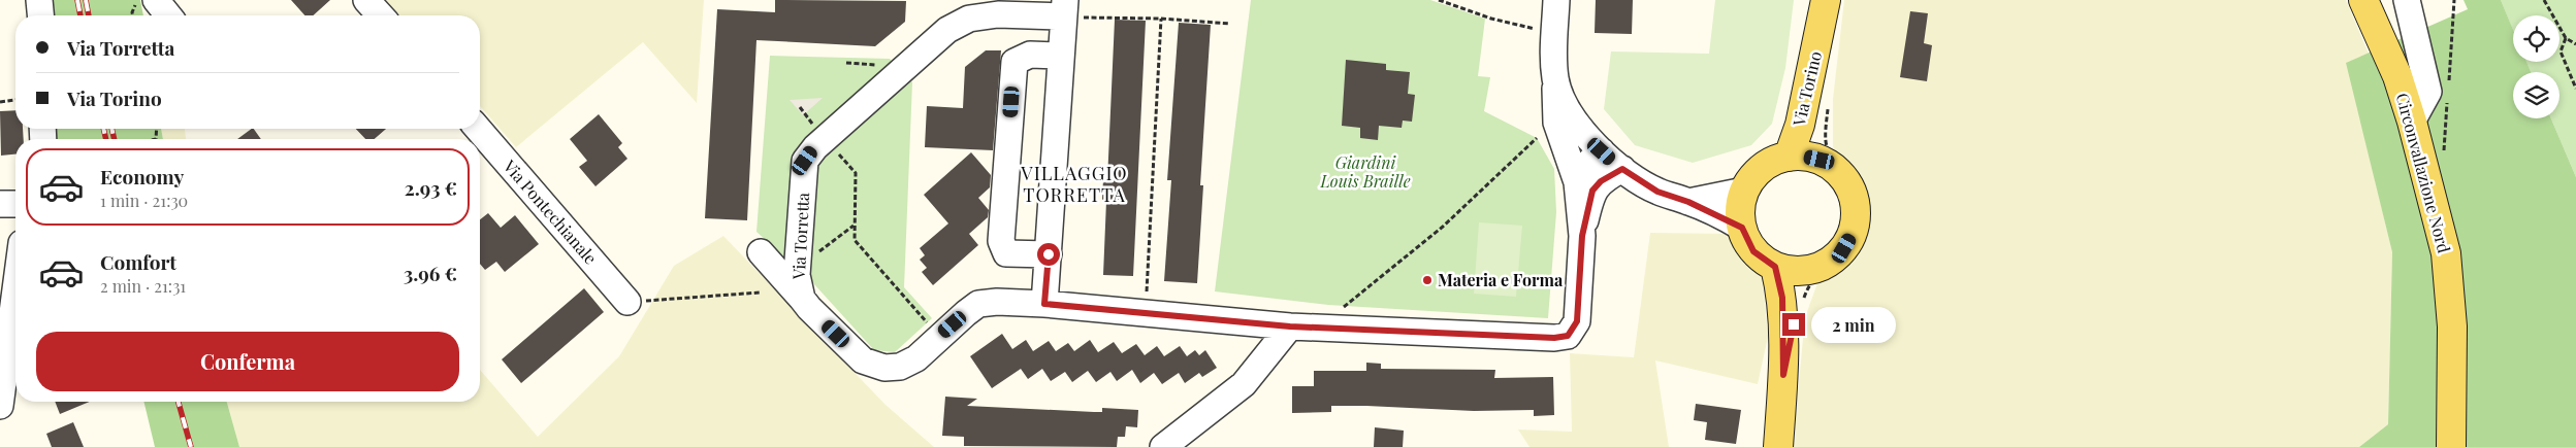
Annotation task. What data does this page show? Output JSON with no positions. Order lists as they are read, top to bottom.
{
  "streets": {
    "main road": ["Via Torino", "Circonvallazione Nord"],
    "street": ["Via Pontechianale", "Via Torretta"]
  },
  "districts": ["VILLAGGIO TORRETTA"],
  "parks": ["Giardini Louis Braille"],
  "places": ["Materia e Forma"],
  "page": {
    "banner": ["Via Torretta", "Via Torino"],
    "list": [
      {
        "name": "Economy",
        "note": "1 min · 21:30",
        "value": "2.93 €"
      },
      {
        "name": "Comfort",
        "note": "2 min · 21:31",
        "value": "3.96 €"
      }
    ],
    "bubble": "2 min",
    "buttons": "Conferma"
  }
}
